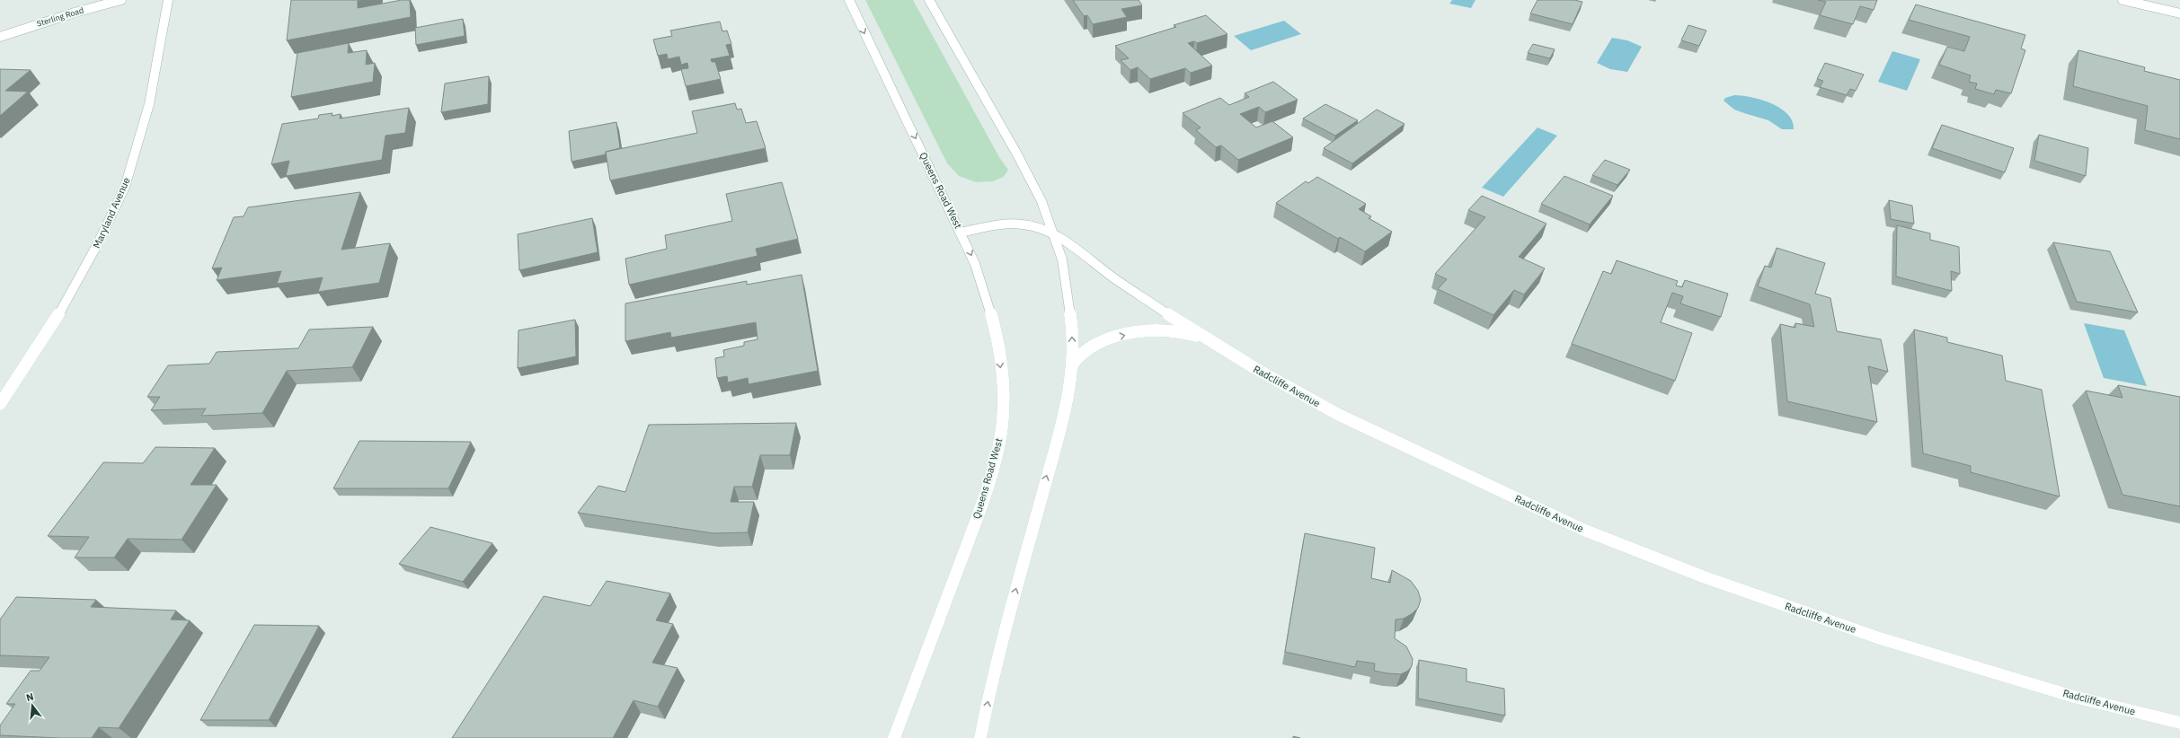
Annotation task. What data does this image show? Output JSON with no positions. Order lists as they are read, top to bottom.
{
  "streets": {
    "street": [
      "Sterling Road",
      "Queens Road West",
      "Maryland Avenue",
      "Radcliffe Avenue"
    ]
  },
  "crossings": [
    ["Queens Road West", "Radcliffe Avenue"]
  ],
  "north": "top"
}
